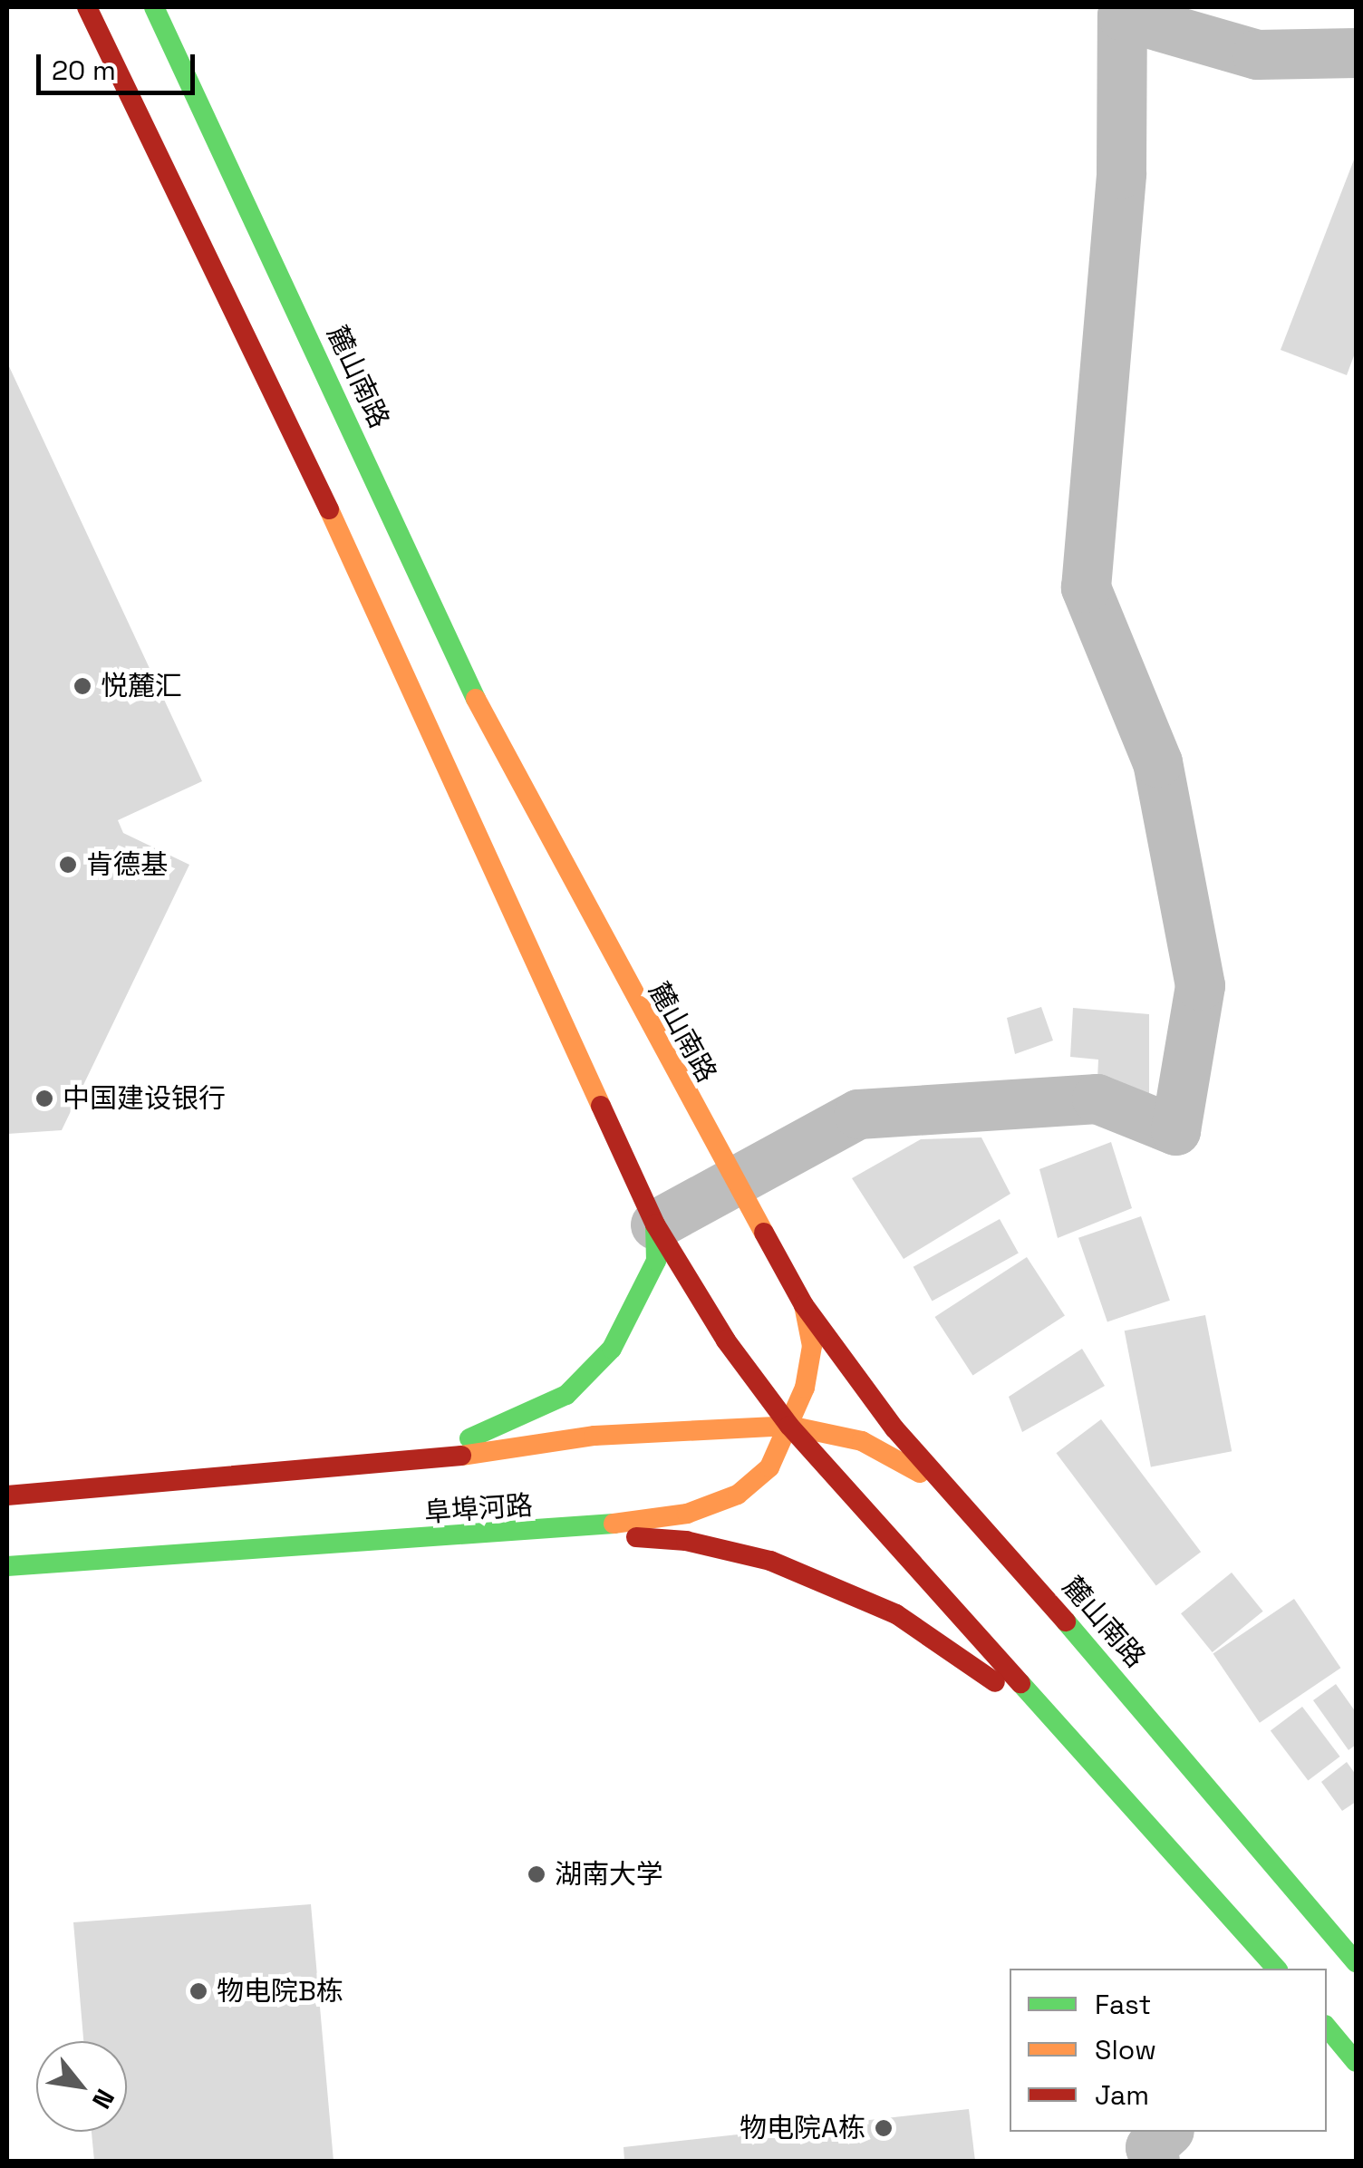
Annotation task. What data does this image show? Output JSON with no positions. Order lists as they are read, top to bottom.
{
  "streets": {
    "main road": ["麓山南路", "阜埠河路"]
  },
  "crossings": [
    ["麓山南路", "阜埠河路"]
  ],
  "places": [
    "悦麓汇",
    "肯德基",
    "中国建设银行",
    "湖南大学",
    "物电院B栋",
    "物电院A栋"
  ],
  "legend": ["Fast", "Slow", "Jam"],
  "scale_bar": "20 m",
  "north": "bottom right"
}
